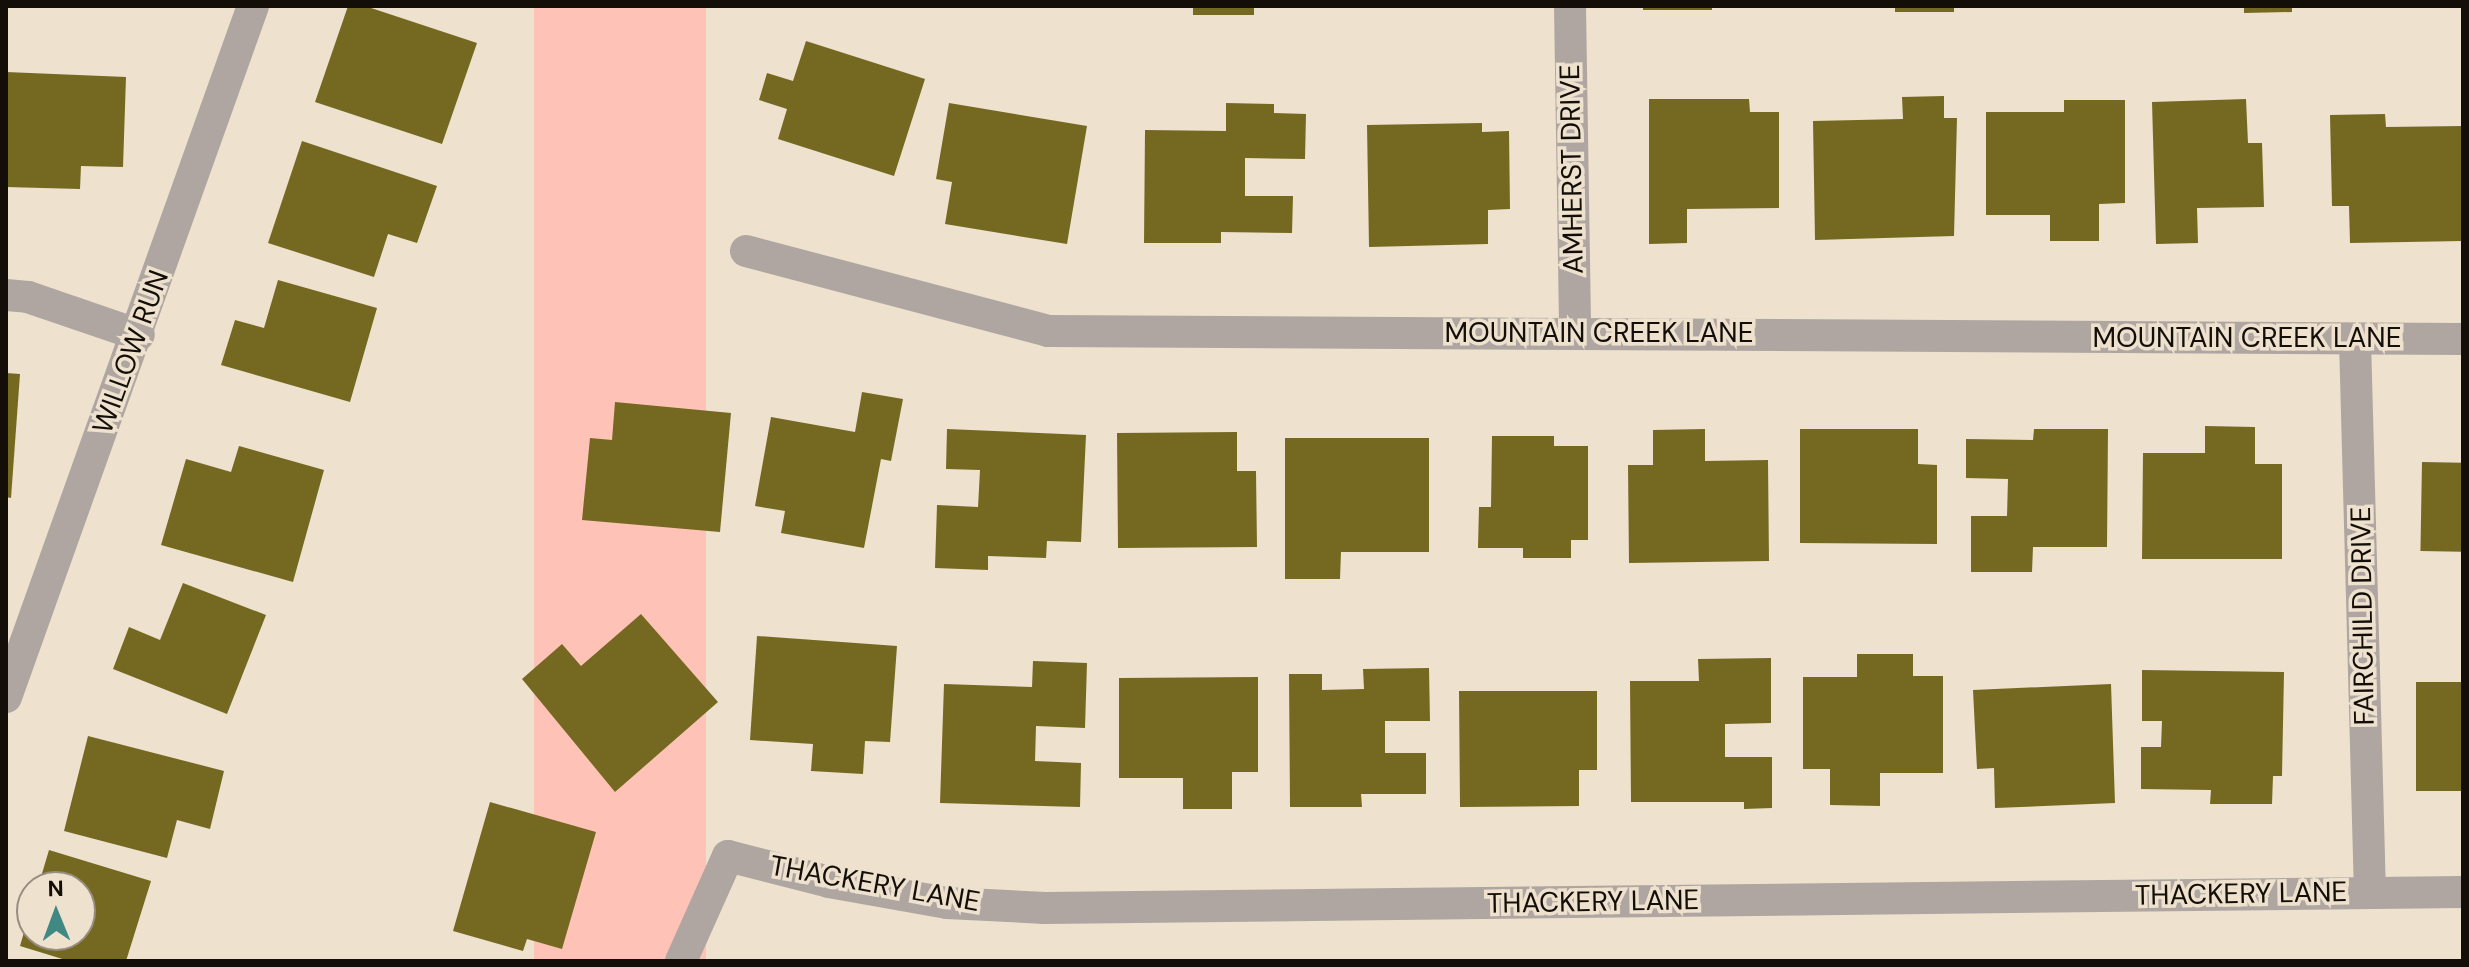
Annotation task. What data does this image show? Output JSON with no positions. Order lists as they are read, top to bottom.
{
  "streets": {
    "street": [
      "AMHERST DRIVE",
      "MOUNTAIN CREEK LANE",
      "WILLOW RUN",
      "FAIRCHILD DRIVE",
      "THACKERY LANE"
    ]
  },
  "crossings": [
    ["AMHERST DRIVE", "MOUNTAIN CREEK LANE"],
    ["MOUNTAIN CREEK LANE", "FAIRCHILD DRIVE"],
    ["FAIRCHILD DRIVE", "THACKERY LANE"]
  ],
  "north": "top"
}
